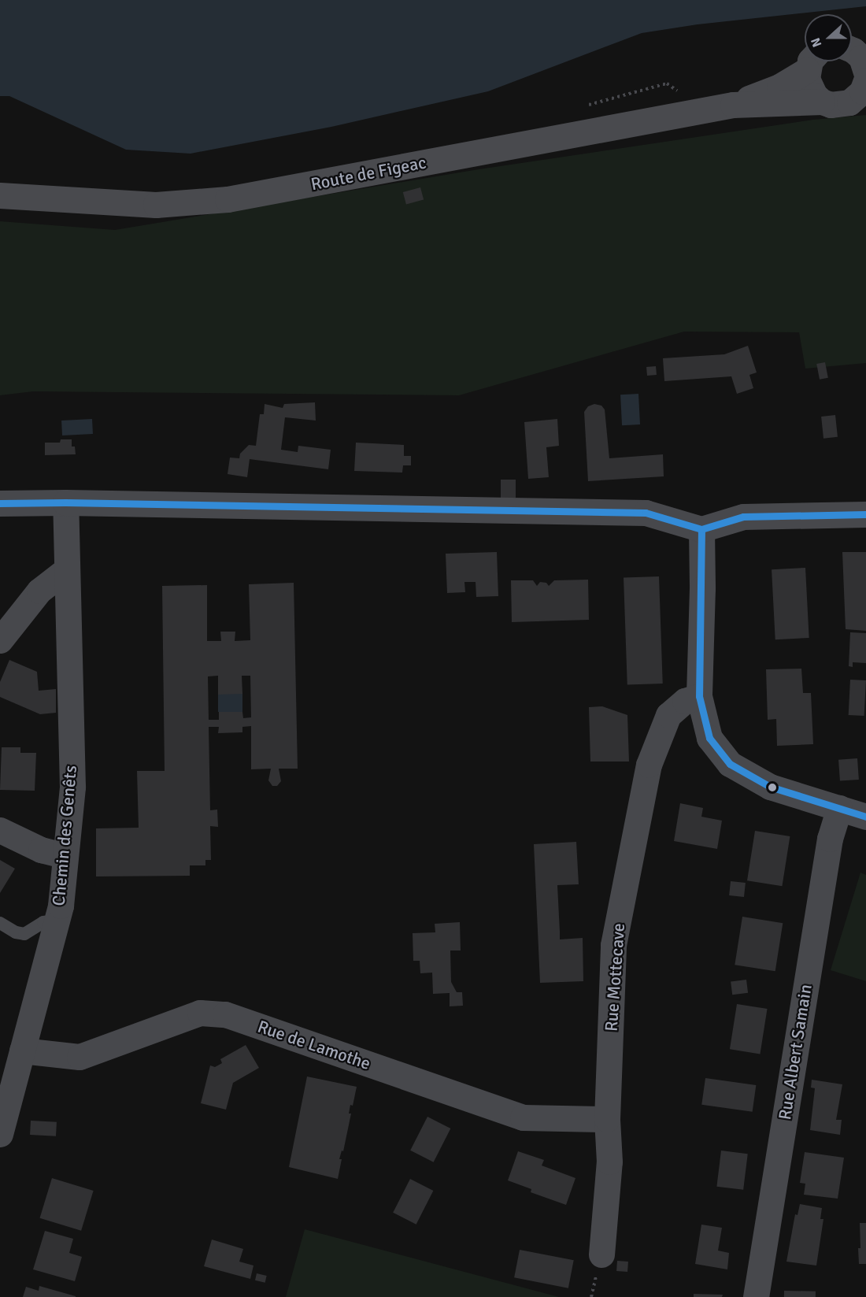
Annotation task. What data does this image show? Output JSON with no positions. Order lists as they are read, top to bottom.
{
  "streets": {
    "main road": ["Route de Figeac"],
    "street": [
      "Chemin des Genêts",
      "Rue Mottecave",
      "Rue de Lamothe",
      "Rue Albert Samain"
    ]
  },
  "crossings": [
    ["Chemin des Genêts", "Rue de Lamothe"],
    ["Rue Mottecave", "Rue de Lamothe"]
  ],
  "north": "left"
}
